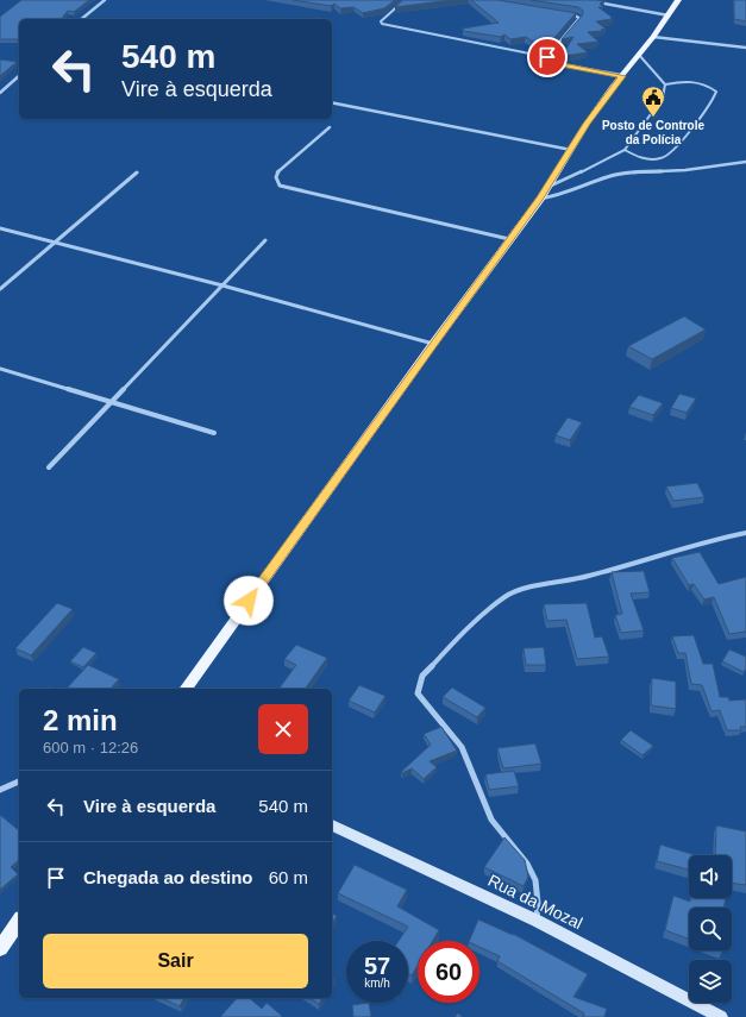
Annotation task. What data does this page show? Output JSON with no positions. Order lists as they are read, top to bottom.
{
  "streets": {
    "main road": ["Rua da Mozal"]
  },
  "places": {
    "public building": ["Posto de Controle da Polícia"]
  },
  "page": {
    "turn": ["540 m", "Vire à esquerda"],
    "heading": ["2 min", "600 m · 12:26"],
    "list": [
      {
        "name": "Vire à esquerda",
        "value": "540 m"
      },
      {
        "name": "Chegada ao destino",
        "value": "60 m"
      }
    ],
    "buttons": "Sair",
    "speed": "57 km/h",
    "limit": "60"
  }
}
